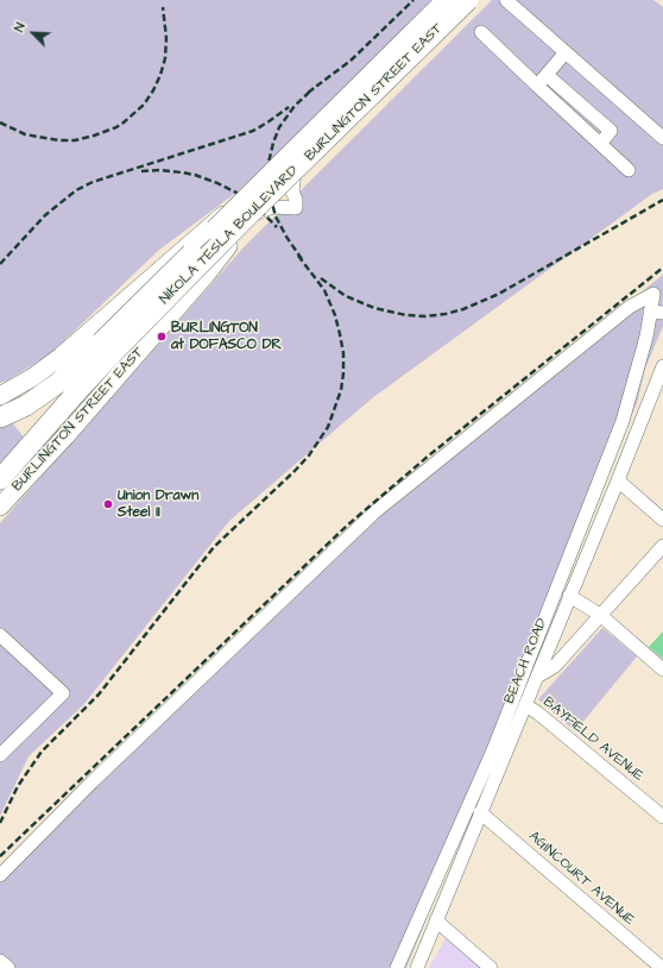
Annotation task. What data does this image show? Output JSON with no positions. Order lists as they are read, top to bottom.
{
  "streets": {
    "highway": ["NIKOLA TESLA BOULEVARD"],
    "main road": ["BURLINGTON STREET EAST"],
    "street": ["BEACH ROAD", "BAYFIELD AVENUE", "AGINCOURT AVENUE"]
  },
  "crossings": [
    ["BURLINGTON STREET EAST", "NIKOLA TESLA BOULEVARD"],
    ["BEACH ROAD", "BAYFIELD AVENUE"],
    ["BEACH ROAD", "AGINCOURT AVENUE"]
  ],
  "places": ["BURLINGTON at DOFASCO DR", "Union Drawn Steel II"],
  "north": "top left"
}
